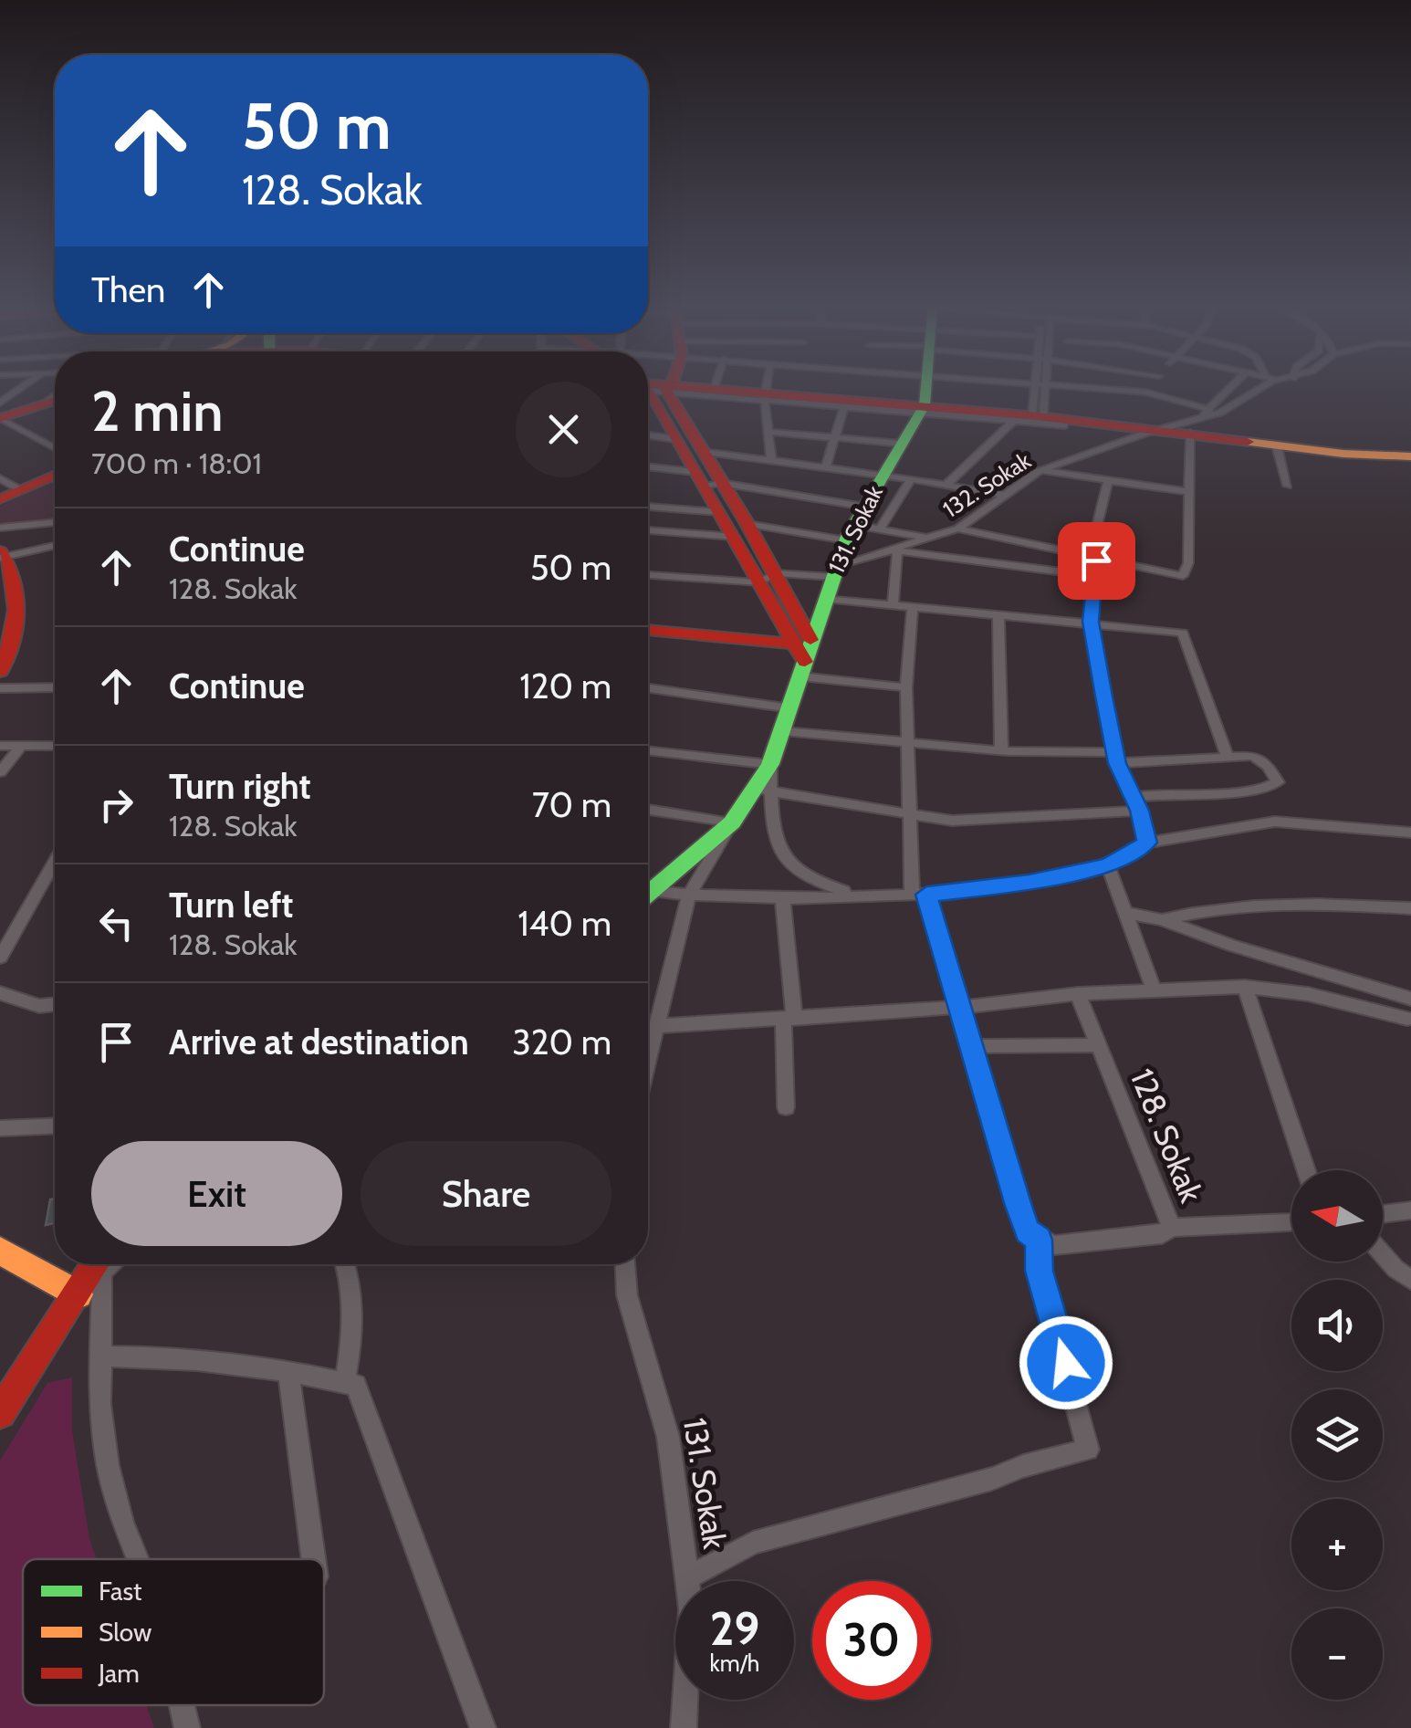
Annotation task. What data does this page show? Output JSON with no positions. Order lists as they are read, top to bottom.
{
  "streets": {
    "street": ["132. Sokak", "131. Sokak", "128. Sokak"]
  },
  "crossings": [
    ["132. Sokak", "131. Sokak"]
  ],
  "legend": ["Fast", "Slow", "Jam"],
  "north": "left",
  "page": {
    "turn": ["50 m", "128. Sokak"],
    "then": "Then",
    "heading": ["2 min", "700 m · 18:01"],
    "list": [
      {
        "name": "Continue",
        "note": "128. Sokak",
        "value": "50 m"
      },
      {
        "name": "Continue",
        "value": "120 m"
      },
      {
        "name": "Turn right",
        "note": "128. Sokak",
        "value": "70 m"
      },
      {
        "name": "Turn left",
        "note": "128. Sokak",
        "value": "140 m"
      },
      {
        "name": "Arrive at destination",
        "value": "320 m"
      }
    ],
    "buttons": ["Exit", "Share"],
    "map_buttons": ["+", "−"],
    "speed": "29 km/h",
    "limit": "30"
  }
}
